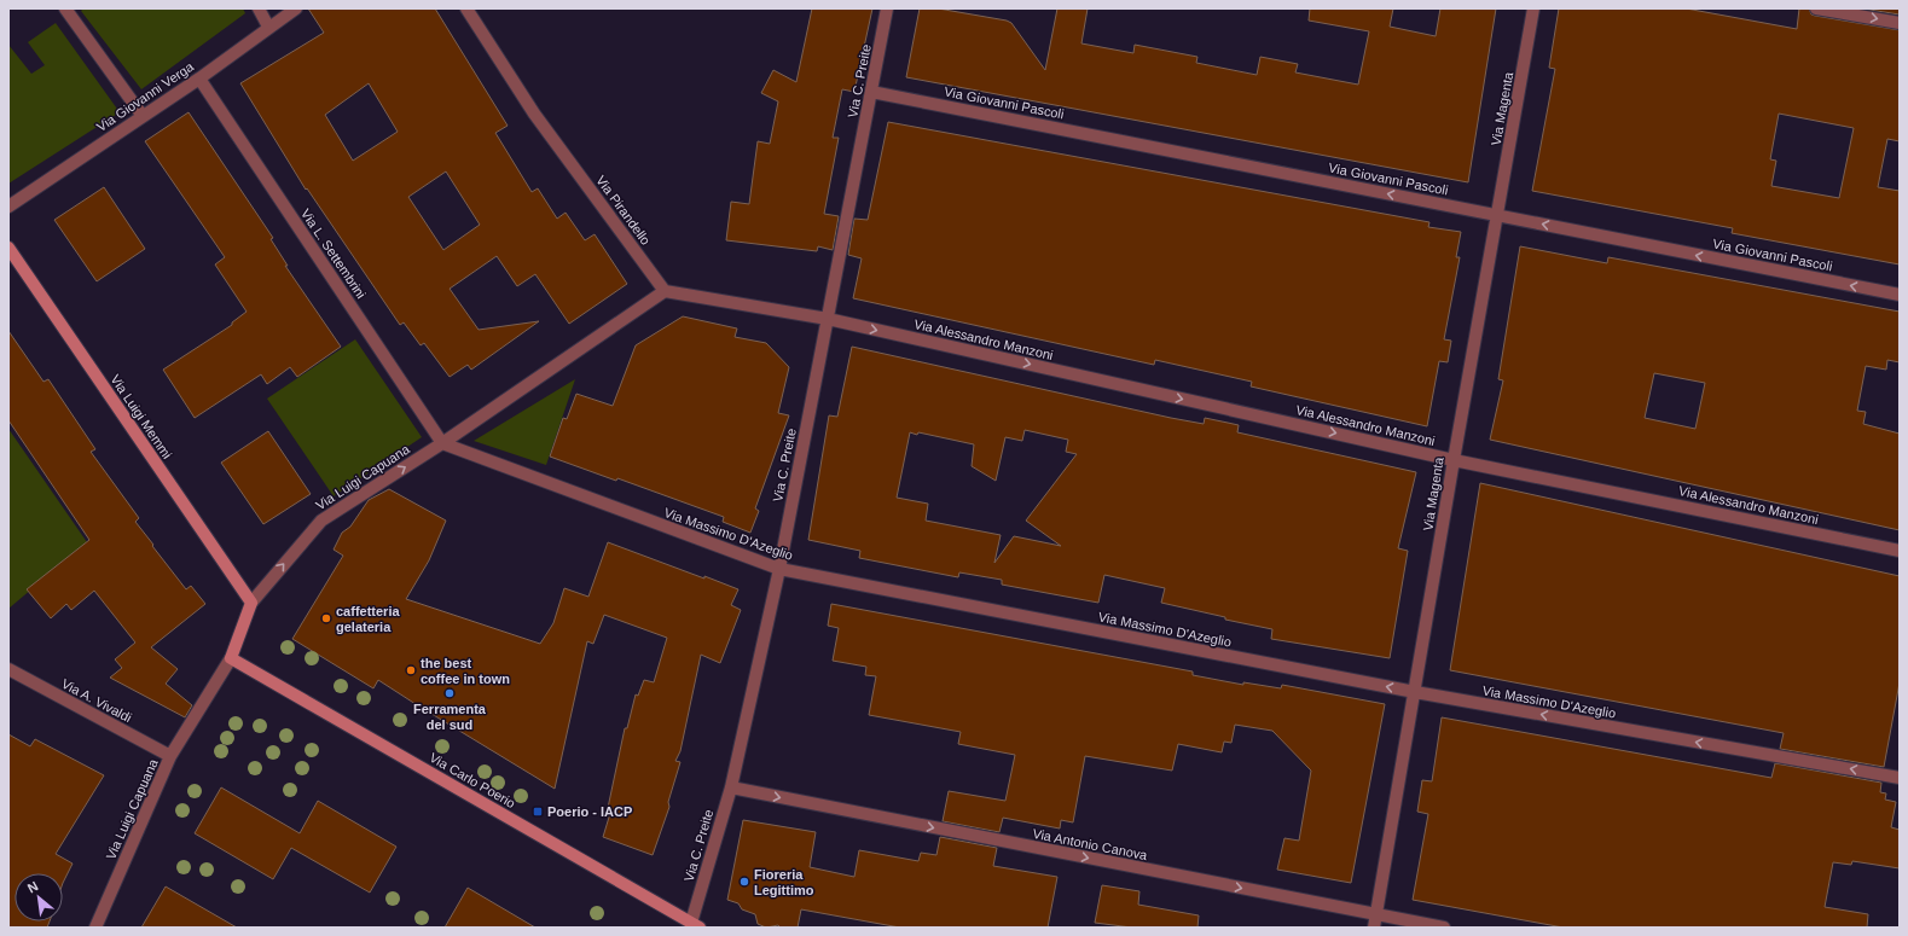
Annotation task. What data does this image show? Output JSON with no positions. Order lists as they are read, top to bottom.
{
  "streets": {
    "street": [
      "Via C. Preite",
      "Via Giovanni Verga",
      "Via Giovanni Pascoli",
      "Via Magenta",
      "Via Pirandello",
      "Via L. Settembrini",
      "Via Alessandro Manzoni",
      "Via Luigi Memmi",
      "Via Luigi Capuana",
      "Via Massimo D'Azeglio",
      "Via A. Vivaldi",
      "Via Carlo Poerio",
      "Via Antonio Canova"
    ]
  },
  "crossings": [
    ["Via C. Preite", "Via Giovanni Pascoli"],
    ["Via C. Preite", "Via Alessandro Manzoni"],
    ["Via C. Preite", "Via Massimo D'Azeglio"],
    ["Via C. Preite", "Via Carlo Poerio"],
    ["Via C. Preite", "Via Antonio Canova"],
    ["Via Giovanni Verga", "Via L. Settembrini"],
    ["Via Giovanni Pascoli", "Via Magenta"],
    ["Via Magenta", "Via Alessandro Manzoni"],
    ["Via Magenta", "Via Massimo D'Azeglio"],
    ["Via Magenta", "Via Antonio Canova"],
    ["Via Pirandello", "Via Luigi Capuana"],
    ["Via L. Settembrini", "Via Luigi Capuana"],
    ["Via L. Settembrini", "Via Massimo D'Azeglio"],
    ["Via Luigi Memmi", "Via Luigi Capuana"],
    ["Via Luigi Capuana", "Via Massimo D'Azeglio"],
    ["Via Luigi Capuana", "Via A. Vivaldi"],
    ["Via Luigi Capuana", "Via Carlo Poerio"]
  ],
  "one_way": [
    "Via Giovanni Pascoli",
    "Via Alessandro Manzoni",
    "Via Massimo D'Azeglio",
    "Via Antonio Canova"
  ],
  "places": {
    "other": [
      "caffetteria gelateria",
      "the best coffee in town",
      "Ferramenta del sud",
      "Fioreria Legittimo"
    ],
    "transit": ["Poerio - IACP"]
  },
  "north": "top left"
}
